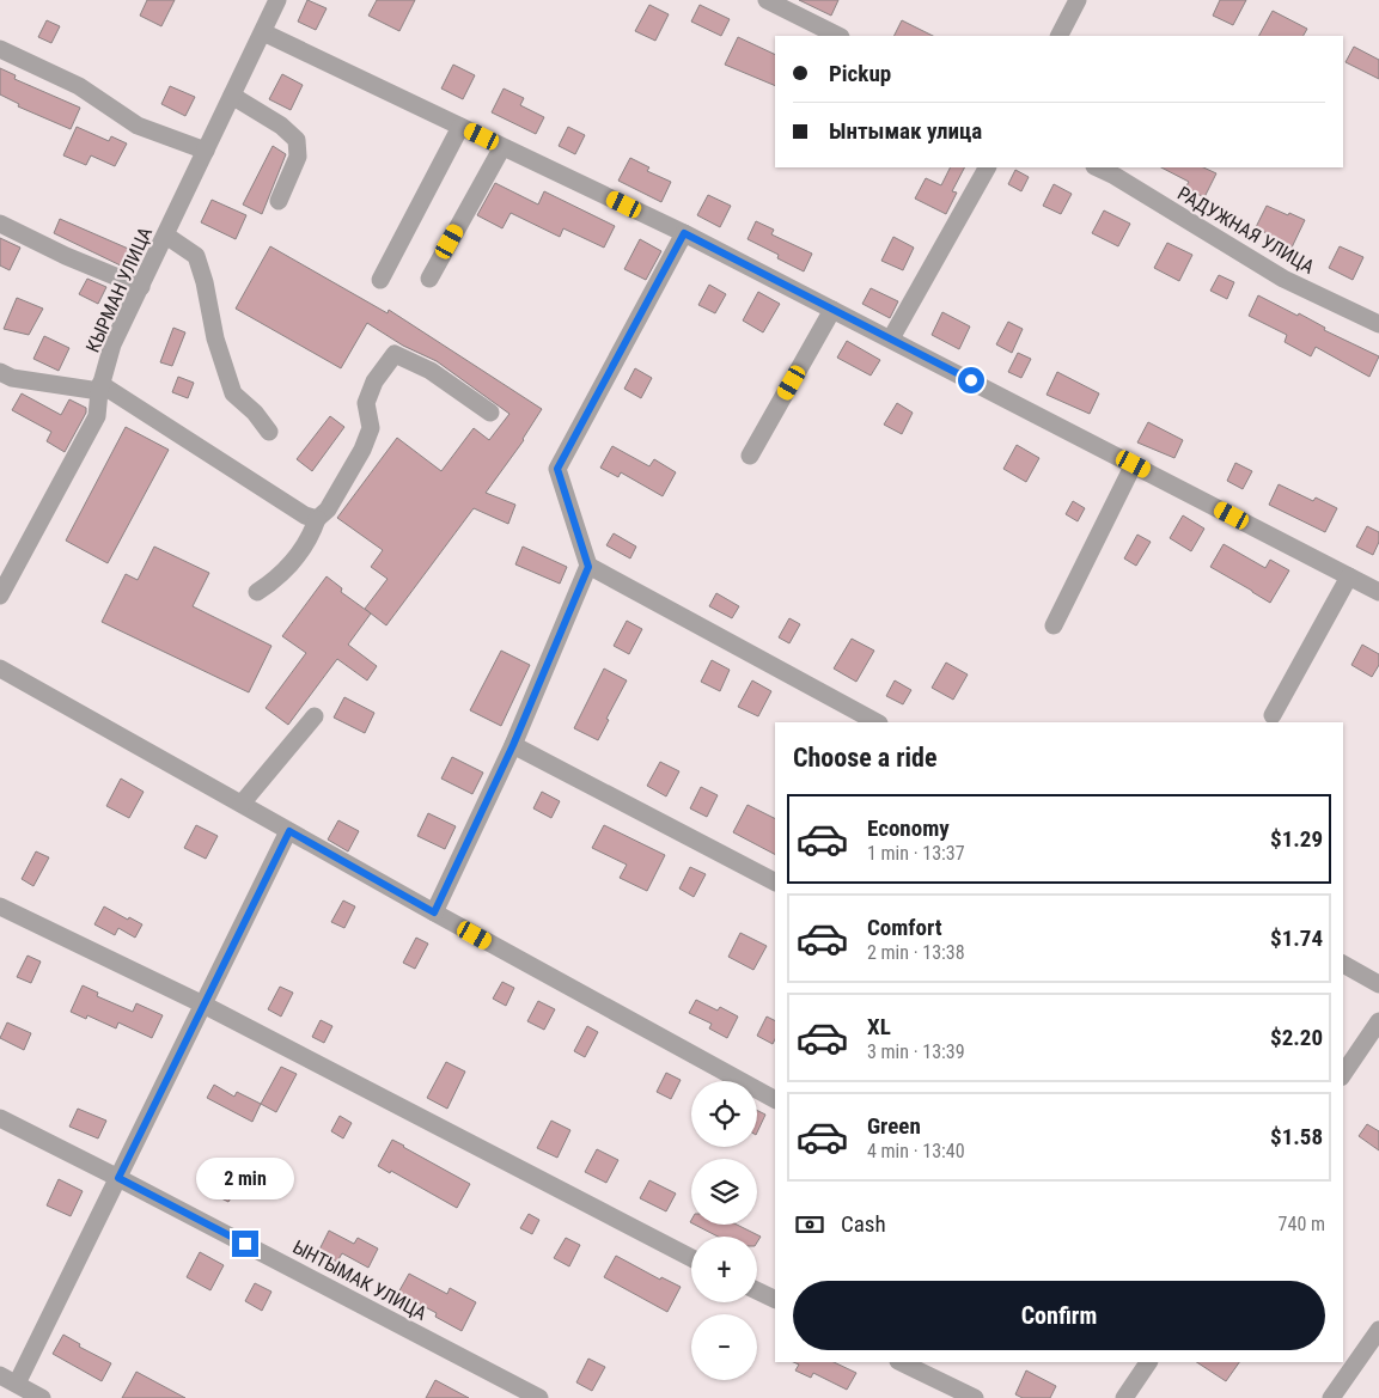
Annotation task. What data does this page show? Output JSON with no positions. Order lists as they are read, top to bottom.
{
  "streets": {
    "street": ["РАДУЖНАЯ УЛИЦА", "КЫРМАН УЛИЦА", "ЫНТЫМАК УЛИЦА"]
  },
  "page": {
    "banner": ["Pickup", "Ынтымак улица"],
    "heading": "Choose a ride",
    "list": [
      {
        "name": "Economy",
        "note": "1 min · 13:37",
        "value": "$1.29"
      },
      {
        "name": "Comfort",
        "note": "2 min · 13:38",
        "value": "$1.74"
      },
      {
        "name": "XL",
        "note": "3 min · 13:39",
        "value": "$2.20"
      },
      {
        "name": "Green",
        "note": "4 min · 13:40",
        "value": "$1.58"
      }
    ],
    "map_buttons": ["+", "−"],
    "bubble": "2 min",
    "pay": ["Cash", "740 m"],
    "buttons": "Confirm"
  }
}
